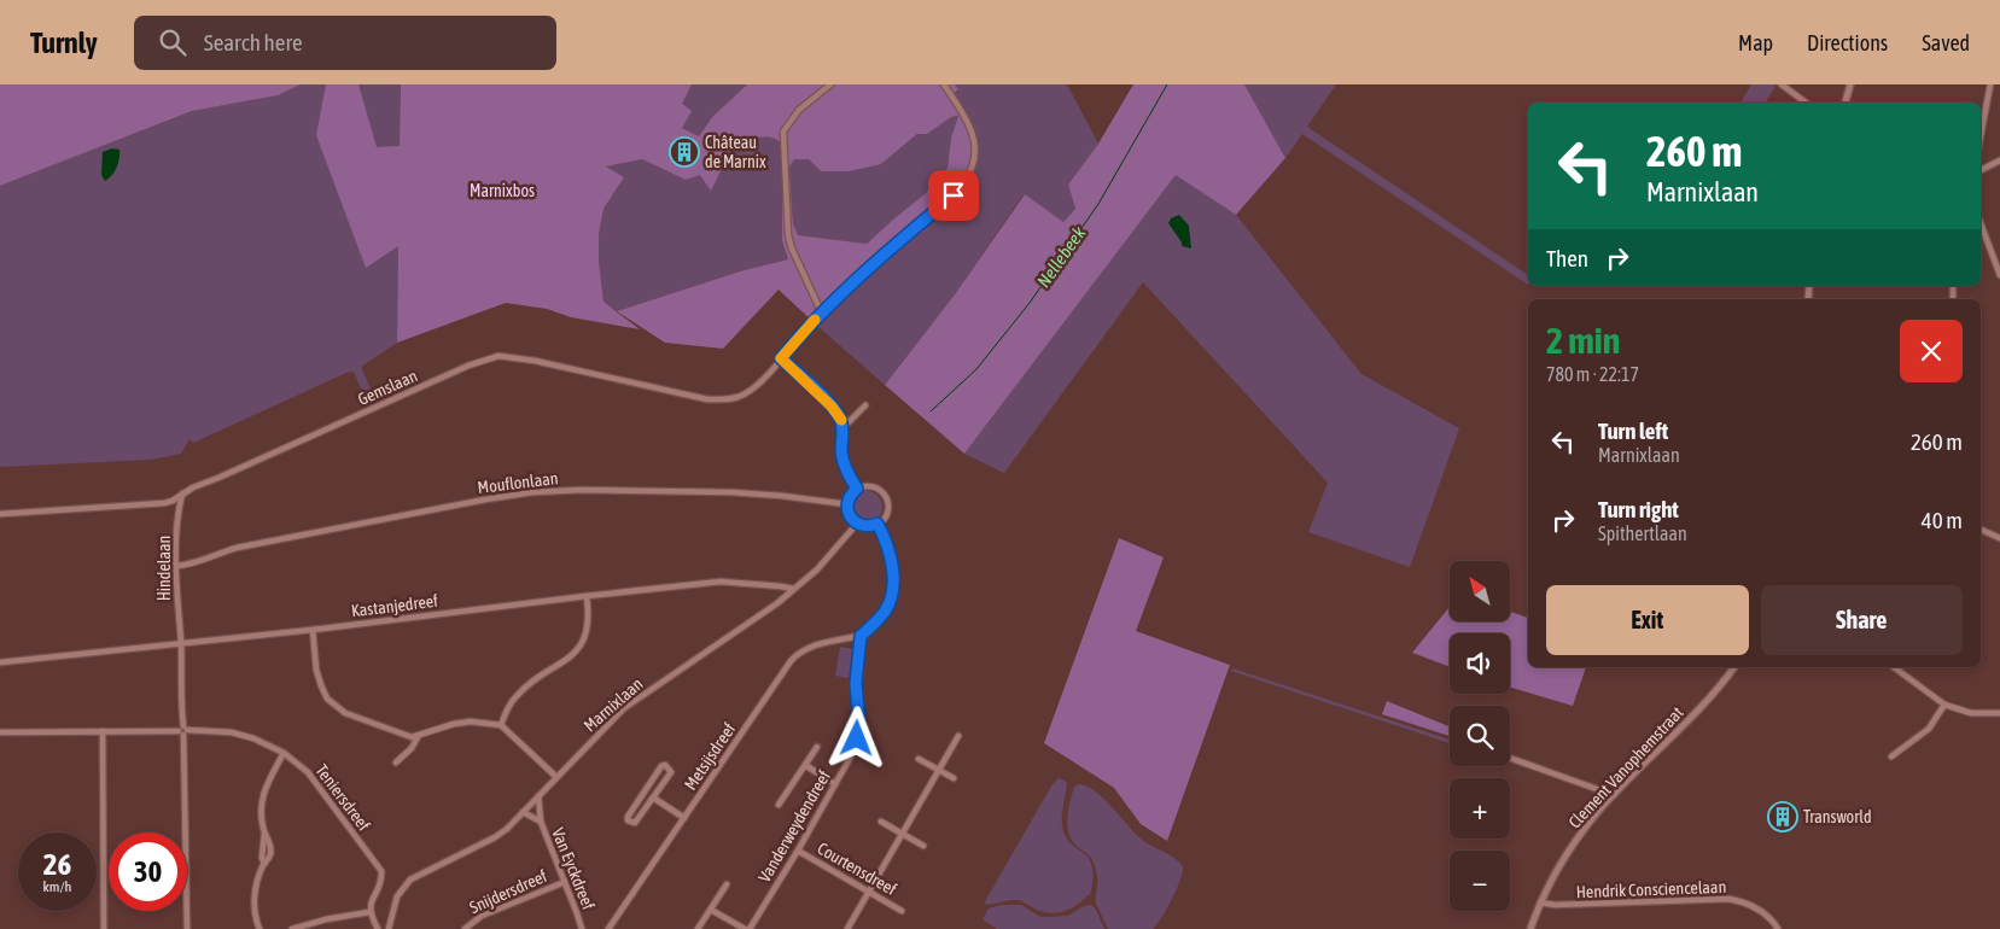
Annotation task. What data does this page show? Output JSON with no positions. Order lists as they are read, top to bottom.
{
  "streets": {
    "street": [
      "Gemslaan",
      "Mouflonlaan",
      "Hindelaan",
      "Kastanjedreef",
      "Marnixlaan",
      "Metsijsdreef",
      "Clement Vanophemstraat",
      "Teniersdreef",
      "Vanderweydendreef",
      "Van Eyckdreef",
      "Courtensdreef",
      "Hendrik Consciencelaan",
      "Snijdersdreef"
    ]
  },
  "crossings": [
    ["Gemslaan", "Hindelaan"],
    ["Mouflonlaan", "Hindelaan"],
    ["Mouflonlaan", "Marnixlaan"],
    ["Hindelaan", "Kastanjedreef"],
    ["Hindelaan", "Teniersdreef"],
    ["Kastanjedreef", "Marnixlaan"],
    ["Marnixlaan", "Van Eyckdreef"],
    ["Metsijsdreef", "Vanderweydendreef"],
    ["Clement Vanophemstraat", "Hendrik Consciencelaan"],
    ["Vanderweydendreef", "Courtensdreef"],
    ["Van Eyckdreef", "Snijdersdreef"]
  ],
  "water": ["Nellebeek"],
  "parks": ["Marnixbos"],
  "places": {
    "building": ["Château de Marnix", "Transworld"]
  },
  "north": "top left",
  "page": {
    "header": "Turnly",
    "search": "Search here",
    "nav": ["Map", "Directions", "Saved"],
    "turn": ["260 m", "Marnixlaan"],
    "then": "Then",
    "heading": ["2 min", "780 m · 22:17"],
    "list": [
      {
        "name": "Turn left",
        "note": "Marnixlaan",
        "value": "260 m"
      },
      {
        "name": "Turn right",
        "note": "Spithertlaan",
        "value": "40 m"
      }
    ],
    "map_buttons": ["+", "−"],
    "buttons": ["Exit", "Share"],
    "speed": "26 km/h",
    "limit": "30"
  }
}
